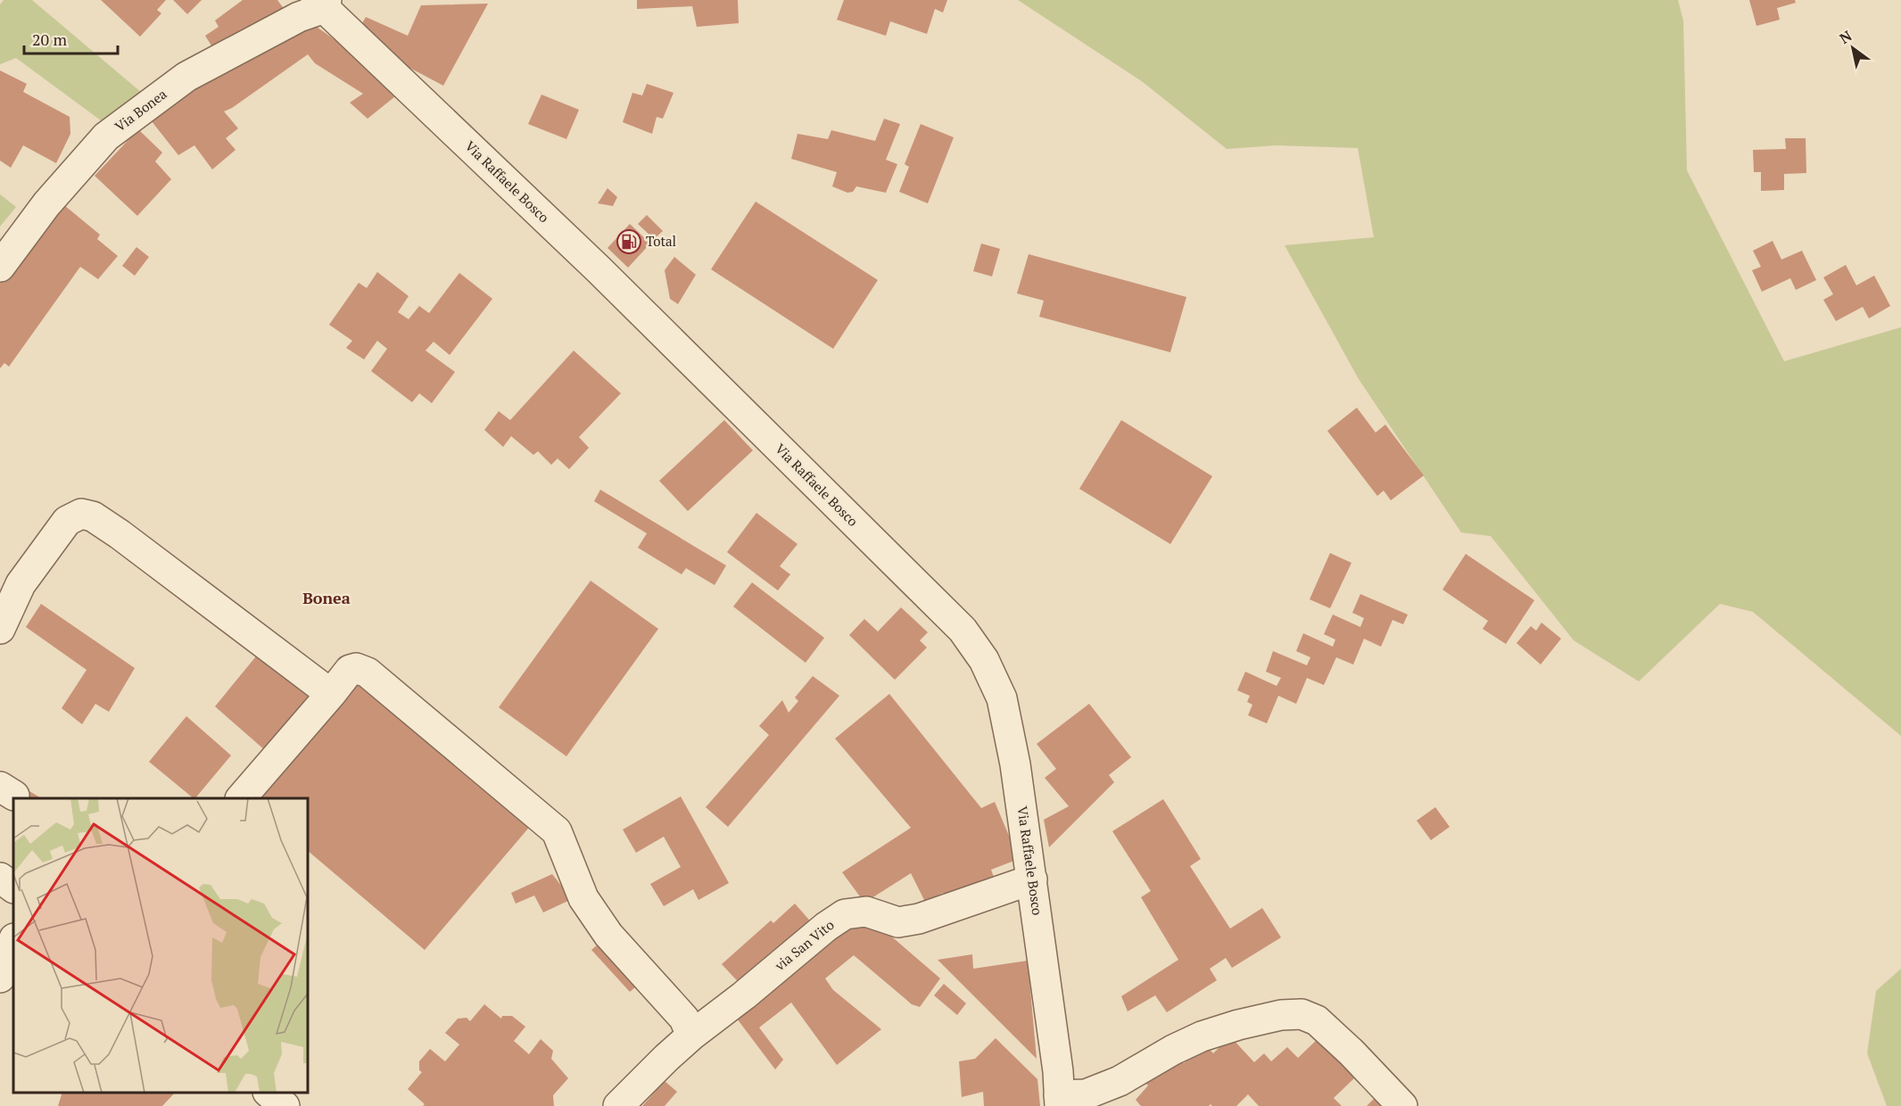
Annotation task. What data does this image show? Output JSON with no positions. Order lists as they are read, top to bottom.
{
  "streets": {
    "street": ["Via Bonea", "Via Raffaele Bosco", "via San Vito"]
  },
  "crossings": [
    ["Via Bonea", "Via Raffaele Bosco"],
    ["Via Raffaele Bosco", "via San Vito"]
  ],
  "districts": ["Bonea"],
  "places": {
    "fuel station": ["Total"]
  },
  "scale_bar": "20 m",
  "north": "top left"
}
